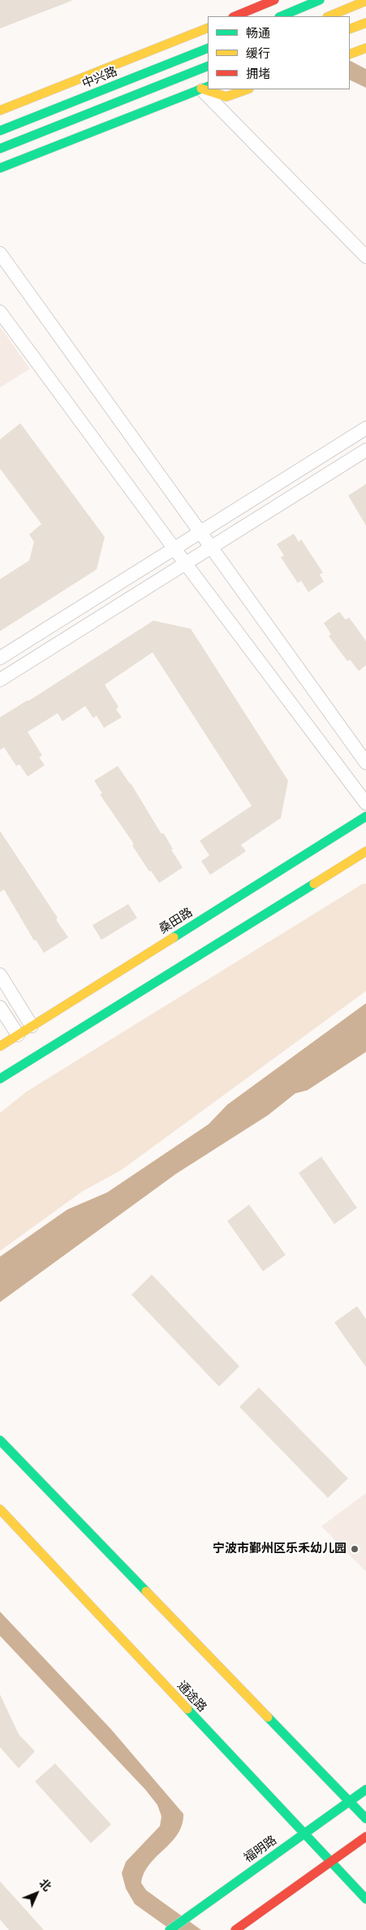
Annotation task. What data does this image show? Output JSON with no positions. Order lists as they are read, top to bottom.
{
  "streets": {
    "main road": [
      "中兴路",
      "桑田路",
      "通途路",
      "福明路"
    ]
  },
  "crossings": [
    ["通途路", "福明路"]
  ],
  "places": ["宁波市鄞州区乐禾幼儿园"],
  "legend": ["畅通", "缓行", "拥堵"],
  "north": "top right"
}
